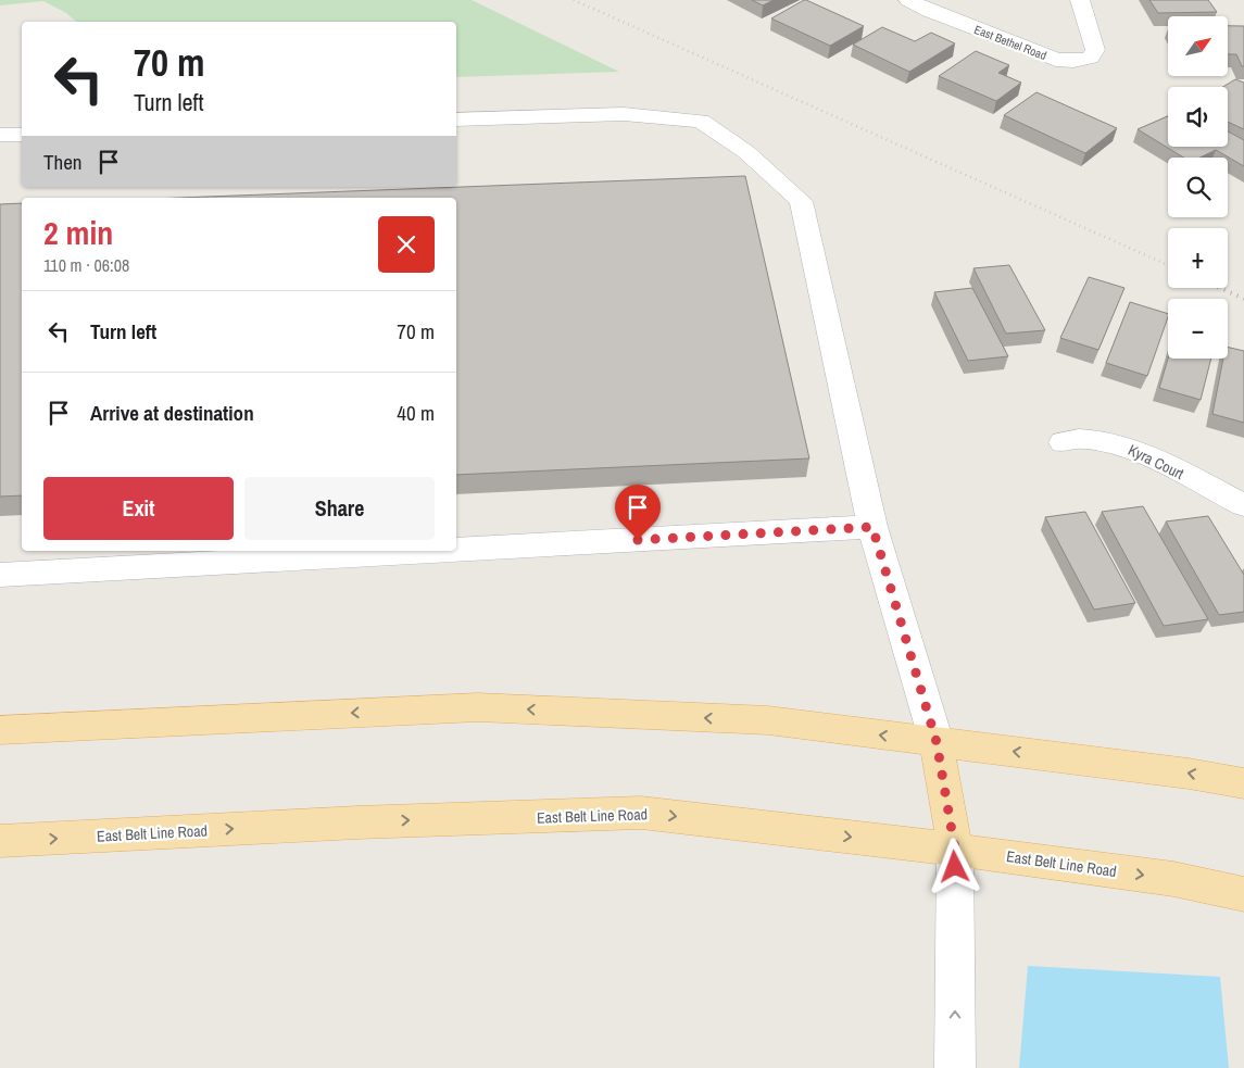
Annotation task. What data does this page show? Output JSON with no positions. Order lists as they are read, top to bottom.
{
  "streets": {
    "main road": ["East Belt Line Road"],
    "street": ["East Bethel Road", "Kyra Court"]
  },
  "north": "top right",
  "page": {
    "map_buttons": ["+", "−"],
    "turn": ["70 m", "Turn left"],
    "then": "Then",
    "heading": ["2 min", "110 m · 06:08"],
    "list": [
      {
        "name": "Turn left",
        "value": "70 m"
      },
      {
        "name": "Arrive at destination",
        "value": "40 m"
      }
    ],
    "buttons": ["Exit", "Share"]
  }
}
